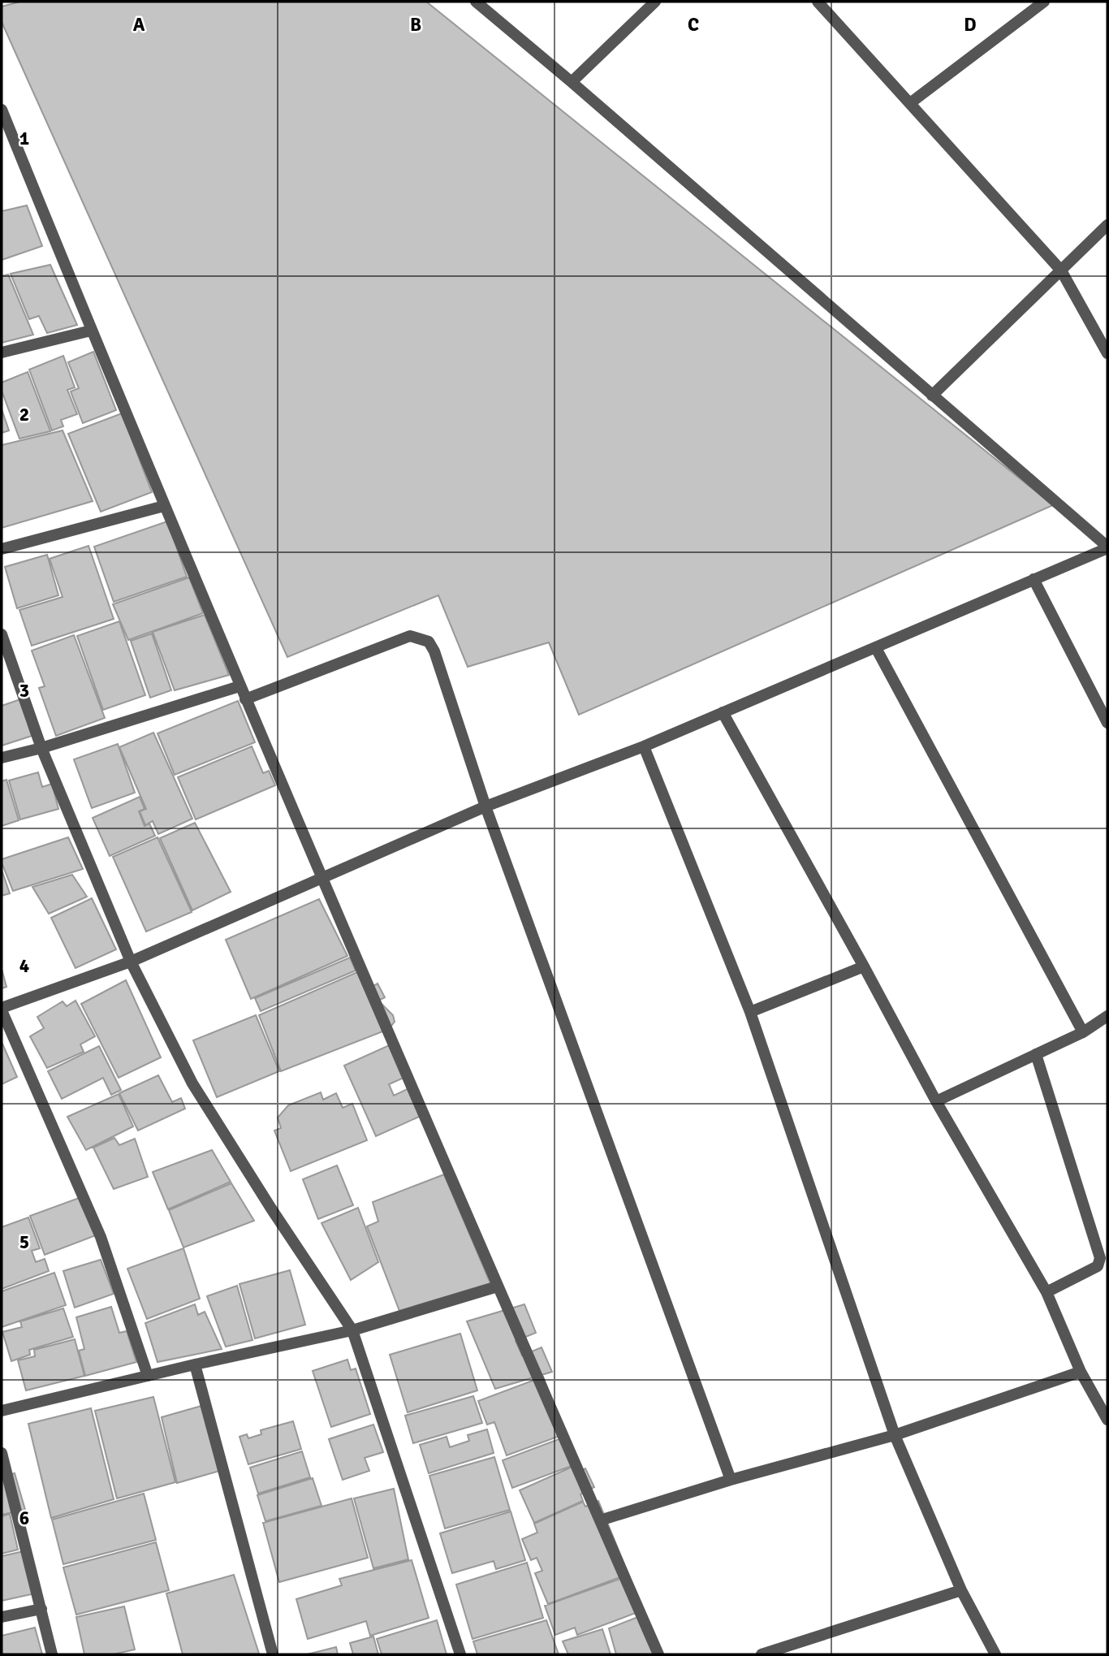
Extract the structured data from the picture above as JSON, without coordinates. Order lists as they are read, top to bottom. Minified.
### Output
{"grid":{"columns":["A","B","C","D"],"rows":["1","2","3","4","5","6"]}}
